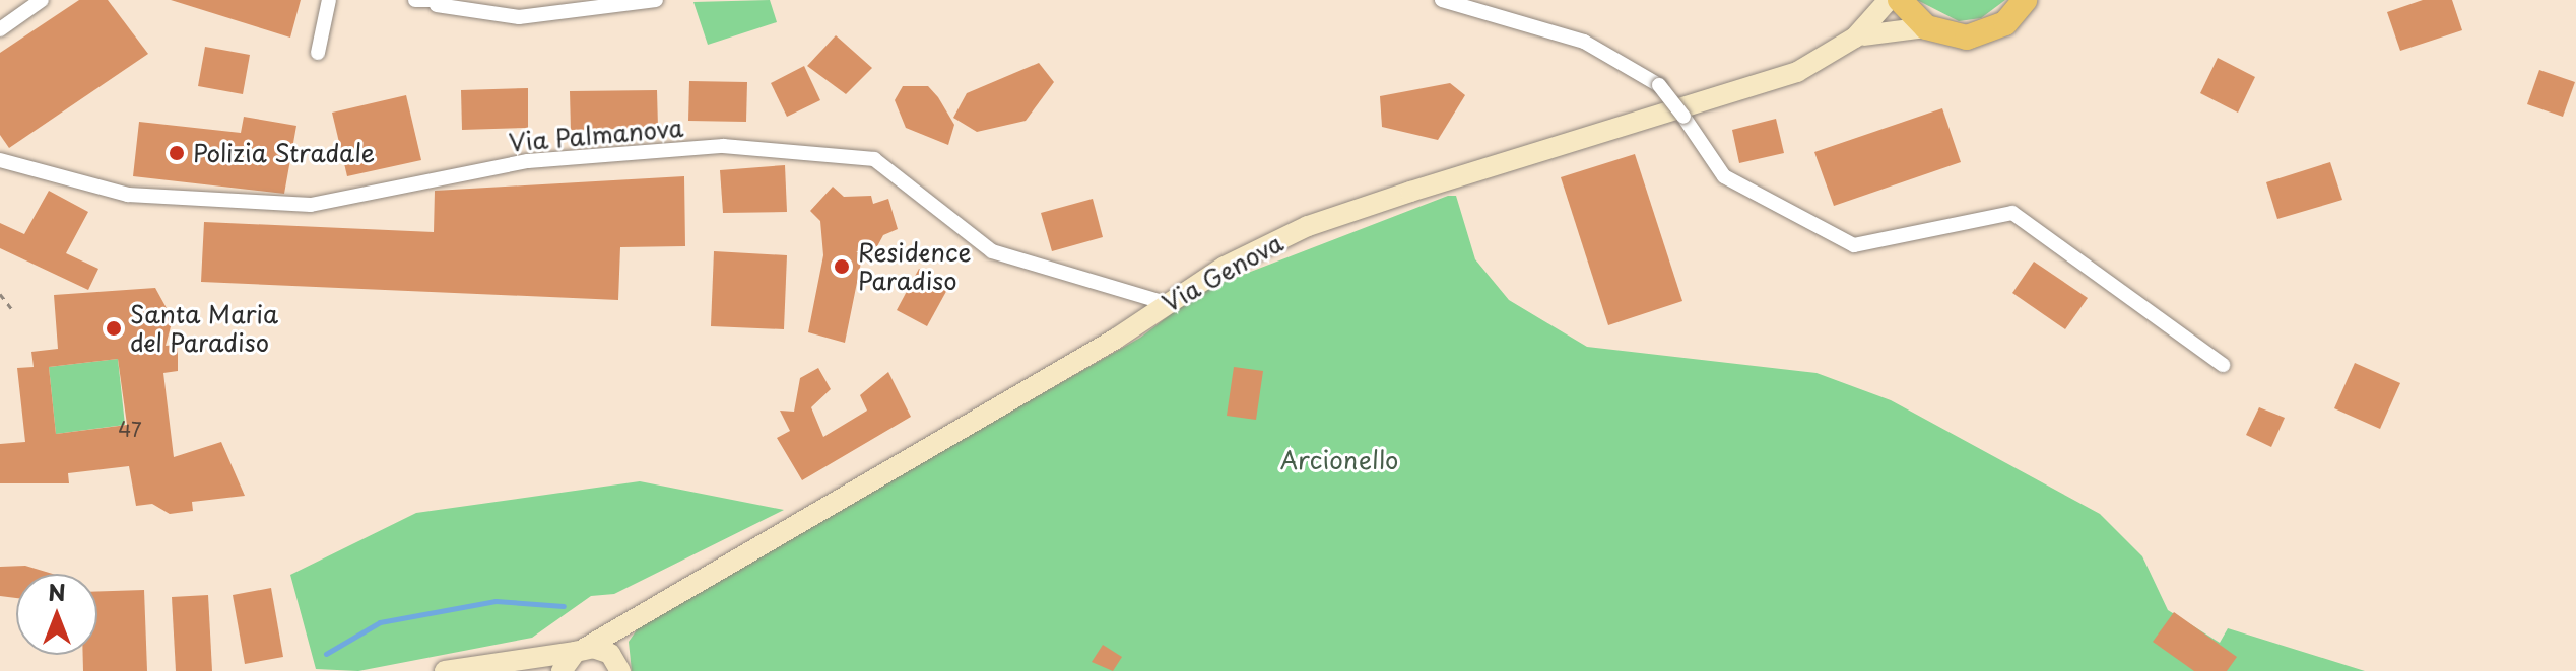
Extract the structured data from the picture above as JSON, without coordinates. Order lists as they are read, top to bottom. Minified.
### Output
{"streets":{"highway":["Via Genova"],"street":["Via Palmanova"]},"crossings":[["Via Palmanova","Via Genova"]],"parks":["Arcionello"],"places":["Polizia Stradale","Residence Paradiso","Santa Maria del Paradiso"],"house_numbers":["47"],"north":"top"}
